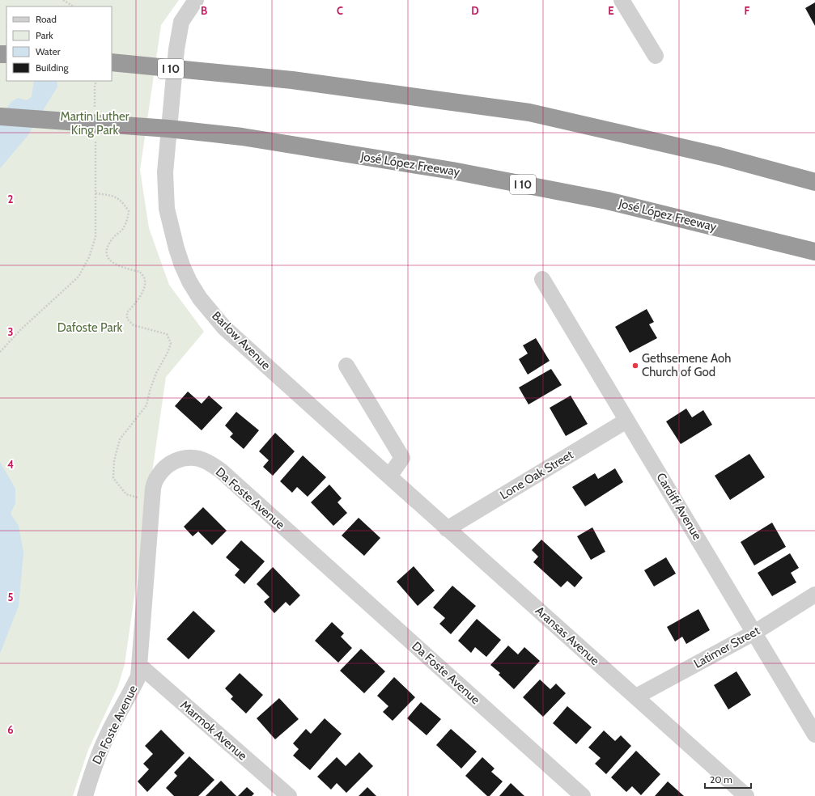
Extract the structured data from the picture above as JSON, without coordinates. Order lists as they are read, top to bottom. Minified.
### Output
{"streets":{"highway":["I 10","José López Freeway"],"street":["Barlow Avenue","Lone Oak Street","Da Foste Avenue","Cardiff Avenue","Aransas Avenue","Latimer Street","Marmok Avenue"]},"crossings":[["Barlow Avenue","Aransas Avenue"],["Lone Oak Street","Cardiff Avenue"],["Lone Oak Street","Aransas Avenue"],["Da Foste Avenue","Marmok Avenue"],["Cardiff Avenue","Latimer Street"],["Aransas Avenue","Latimer Street"]],"parks":["Martin Luther King Park","Dafoste Park"],"places":["Gethsemene Aoh Church of God"],"legend":["Road","Park","Water","Building"],"scale_bar":"20 m","grid":{"columns":["B","C","D","E","F"],"rows":["2","3","4","5","6"]}}
